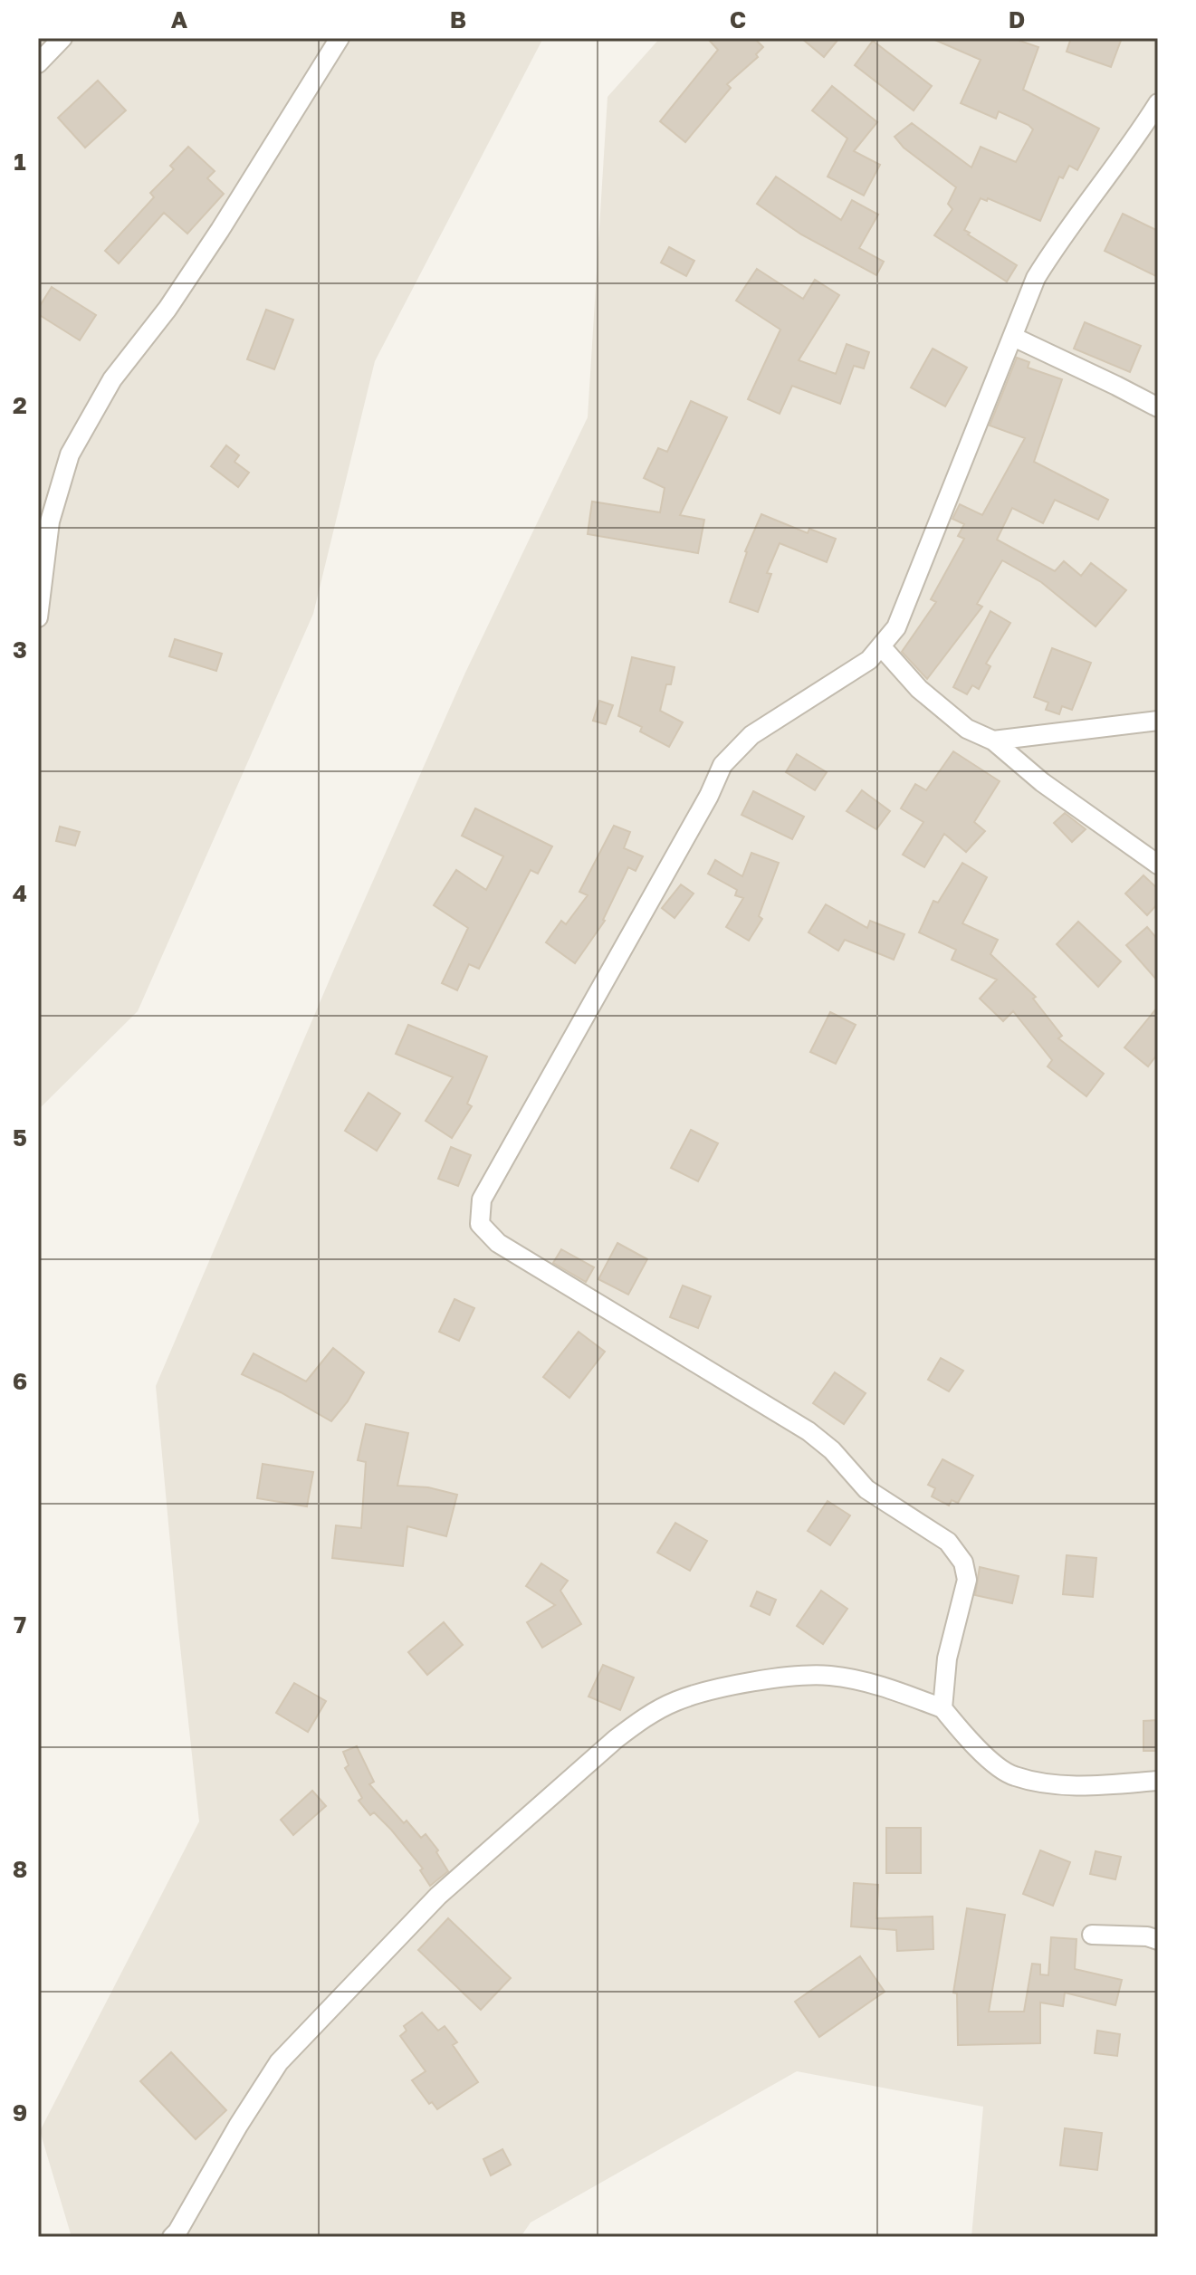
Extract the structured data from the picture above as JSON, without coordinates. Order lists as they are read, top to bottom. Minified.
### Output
{"grid":{"columns":["A","B","C","D"],"rows":["1","2","3","4","5","6","7","8","9"]}}
